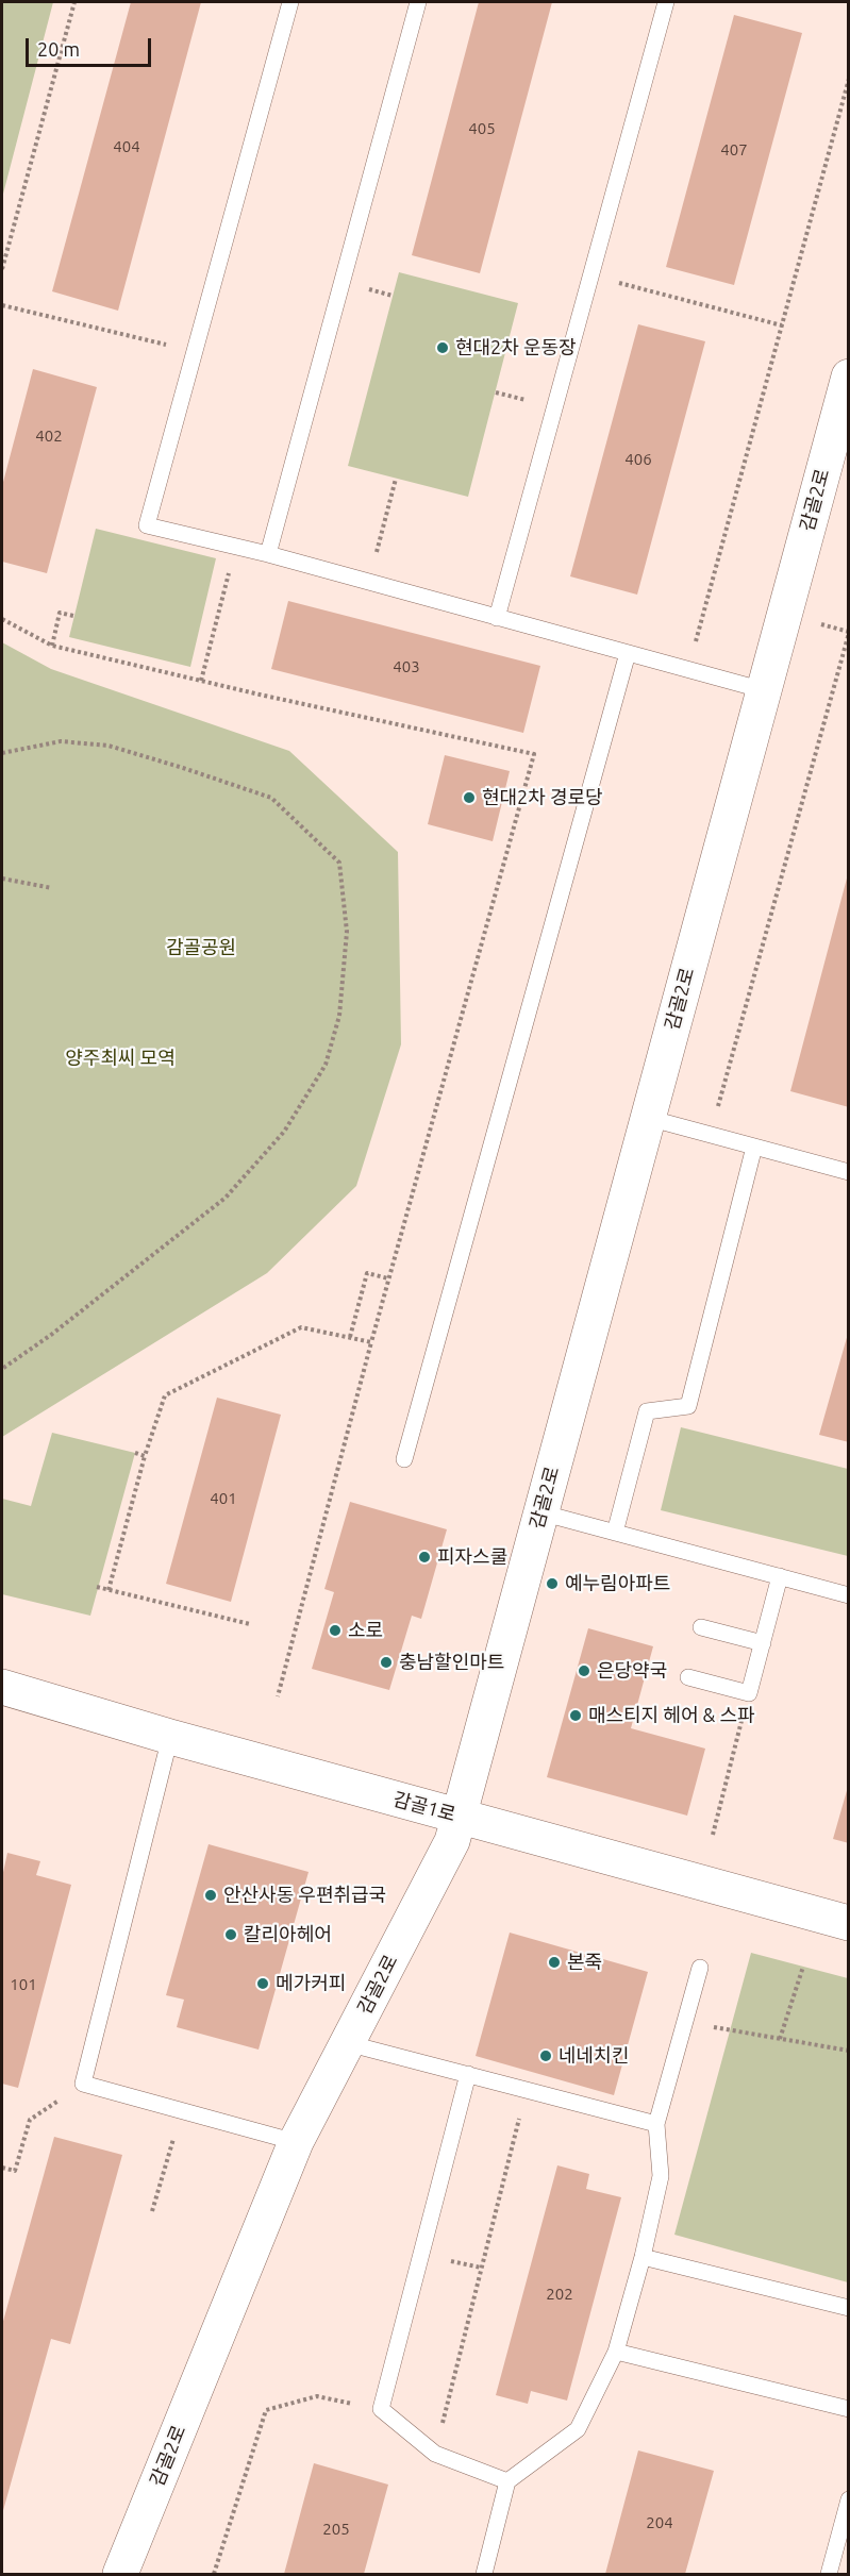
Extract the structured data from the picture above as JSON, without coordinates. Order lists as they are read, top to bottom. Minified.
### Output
{"streets":{"street":["감골2로","감골1로"]},"crossings":[["감골2로","감골1로"]],"parks":["감골공원","양주최씨 모역"],"places":["현대2차 운동장","현대2차 경로당","피자스쿨","예누림아파트","소로","충남할인마트","은당약국","매스티지 헤어 & 스파","안산사동 우편취급국","칼리아헤어","본죽","메가커피","네네치킨"],"house_numbers":["405","404","407","402","406","403","401","101","202","204","205"],"scale_bar":"20 m"}
